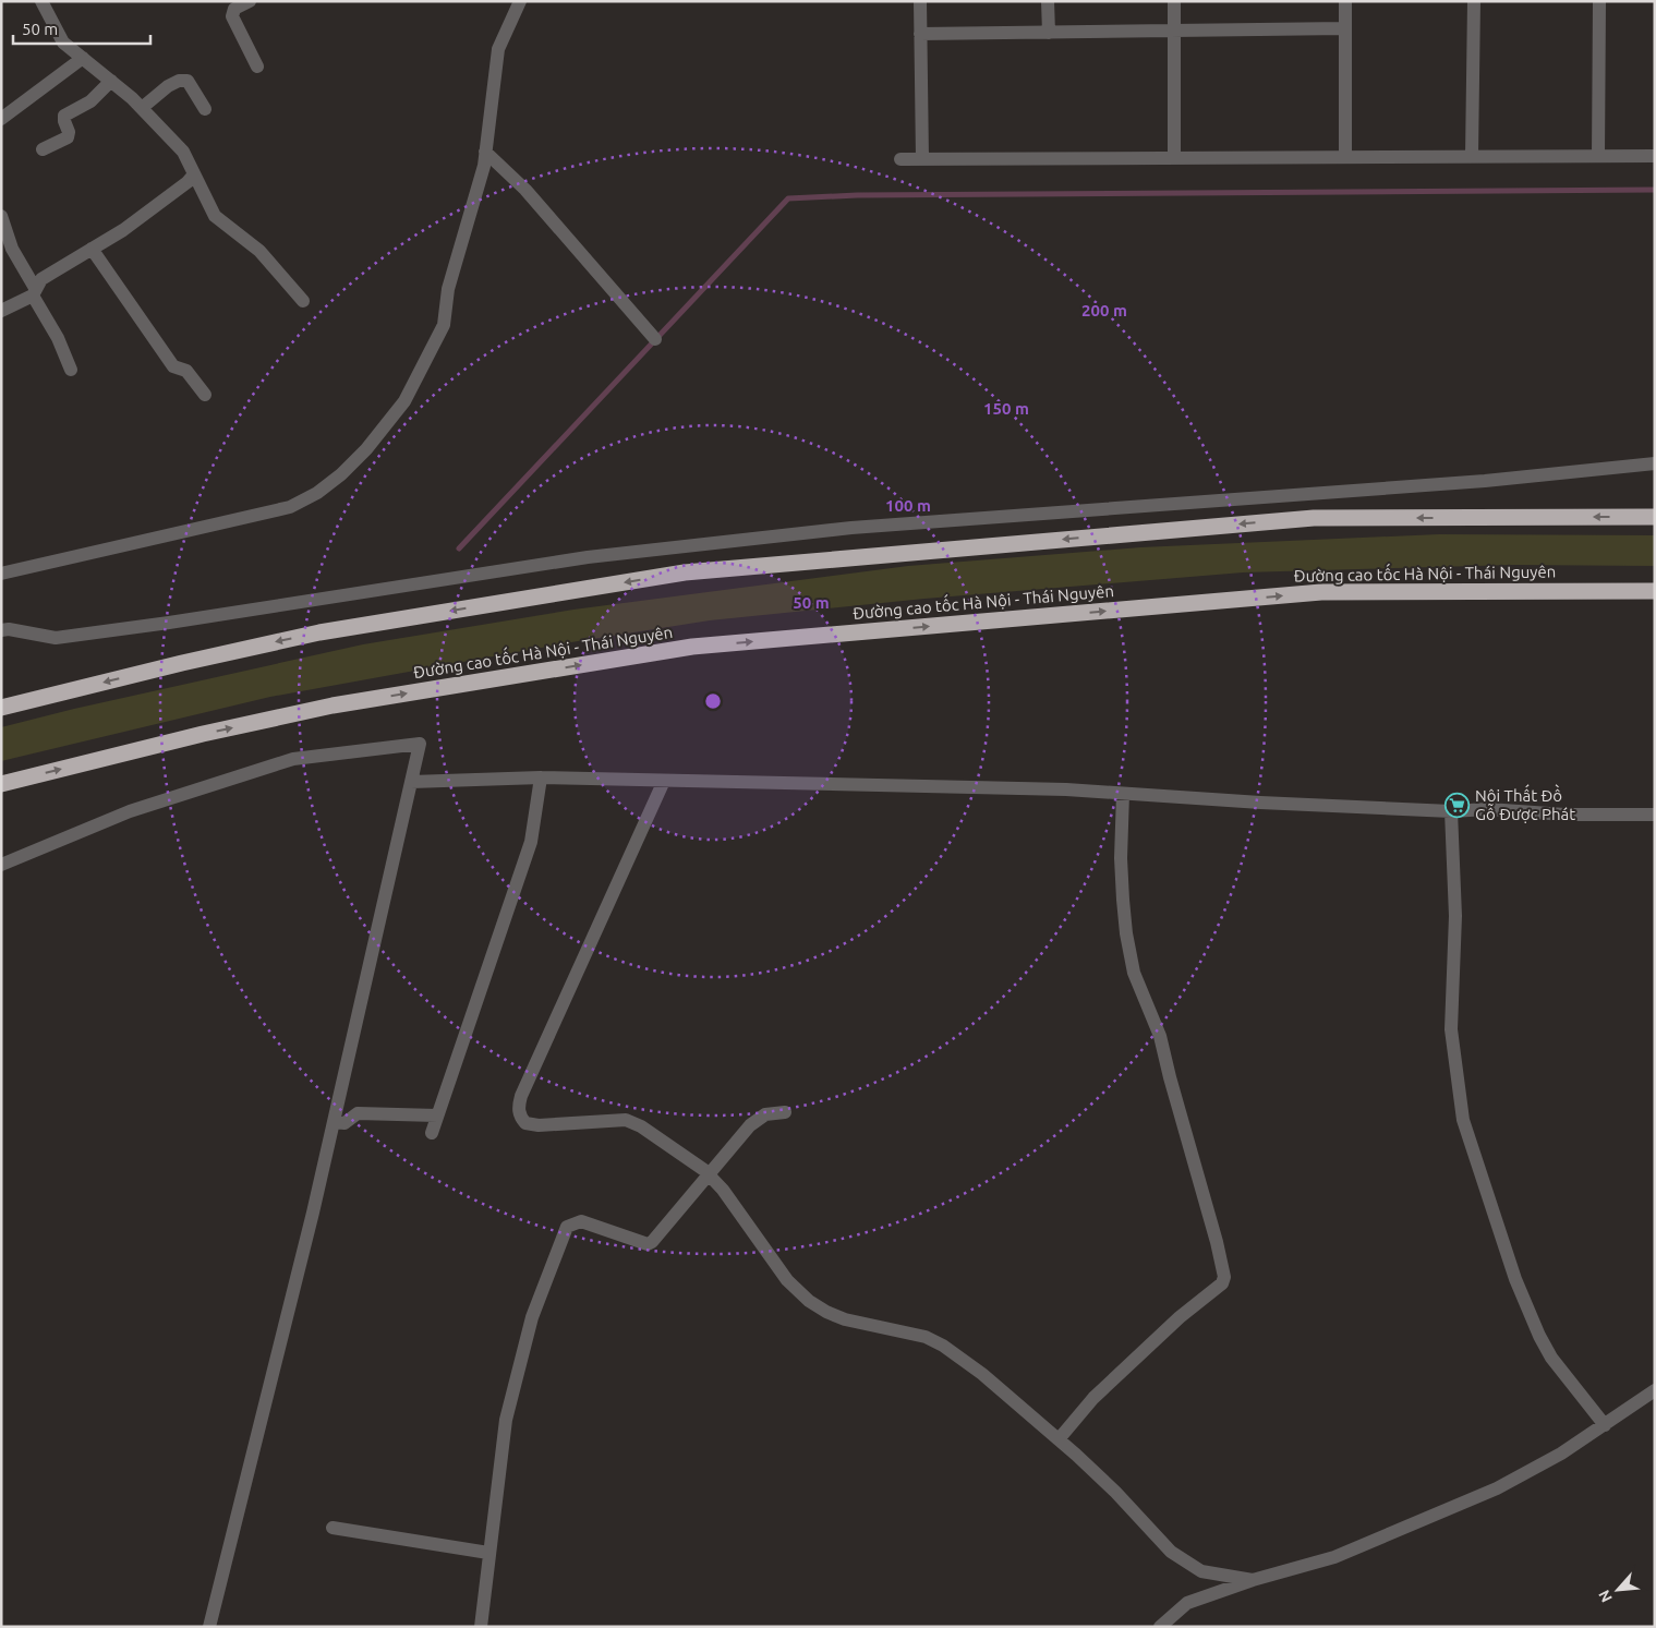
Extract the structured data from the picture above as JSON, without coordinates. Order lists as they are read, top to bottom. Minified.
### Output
{"streets":{"highway":["Đường cao tốc Hà Nội - Thái Nguyên"]},"places":{"supermarket":["Nội Thất Đồ Gỗ Được Phát"]},"scale_bar":"50 m","north":"bottom left","rings":["200 m","150 m","100 m","50 m"]}
